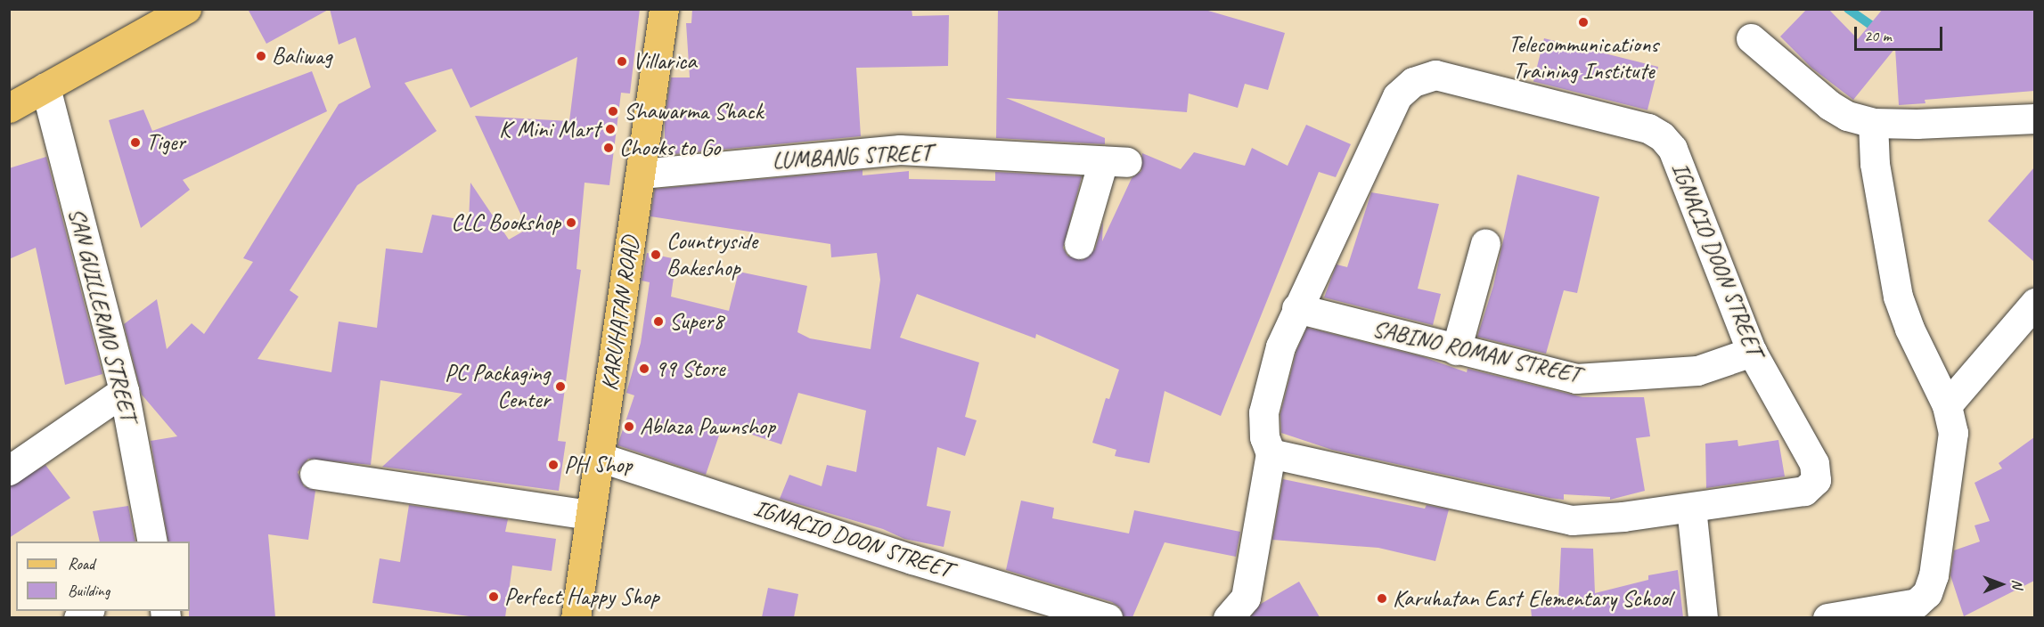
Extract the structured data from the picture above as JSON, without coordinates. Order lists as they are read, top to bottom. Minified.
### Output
{"streets":{"main road":["KARUHATAN ROAD"],"street":["LUMBANG STREET","IGNACIO DOON STREET","SAN GUILLERMO STREET","SABINO ROMAN STREET"]},"crossings":[["LUMBANG STREET","KARUHATAN ROAD"],["IGNACIO DOON STREET","KARUHATAN ROAD"],["IGNACIO DOON STREET","SABINO ROMAN STREET"]],"places":["Telecommunications Training Institute","Baliwag","Villarica","Shawarma Shack","K Mini Mart","Tiger","Chooks to Go","CLC Bookshop","Countryside Bakeshop","Super8","99 Store","PC Packaging Center","Ablaza Pawnshop","PH Shop","Perfect Happy Shop","Karuhatan East Elementary School"],"legend":["Road","Building"],"scale_bar":"20 m","north":"right"}
